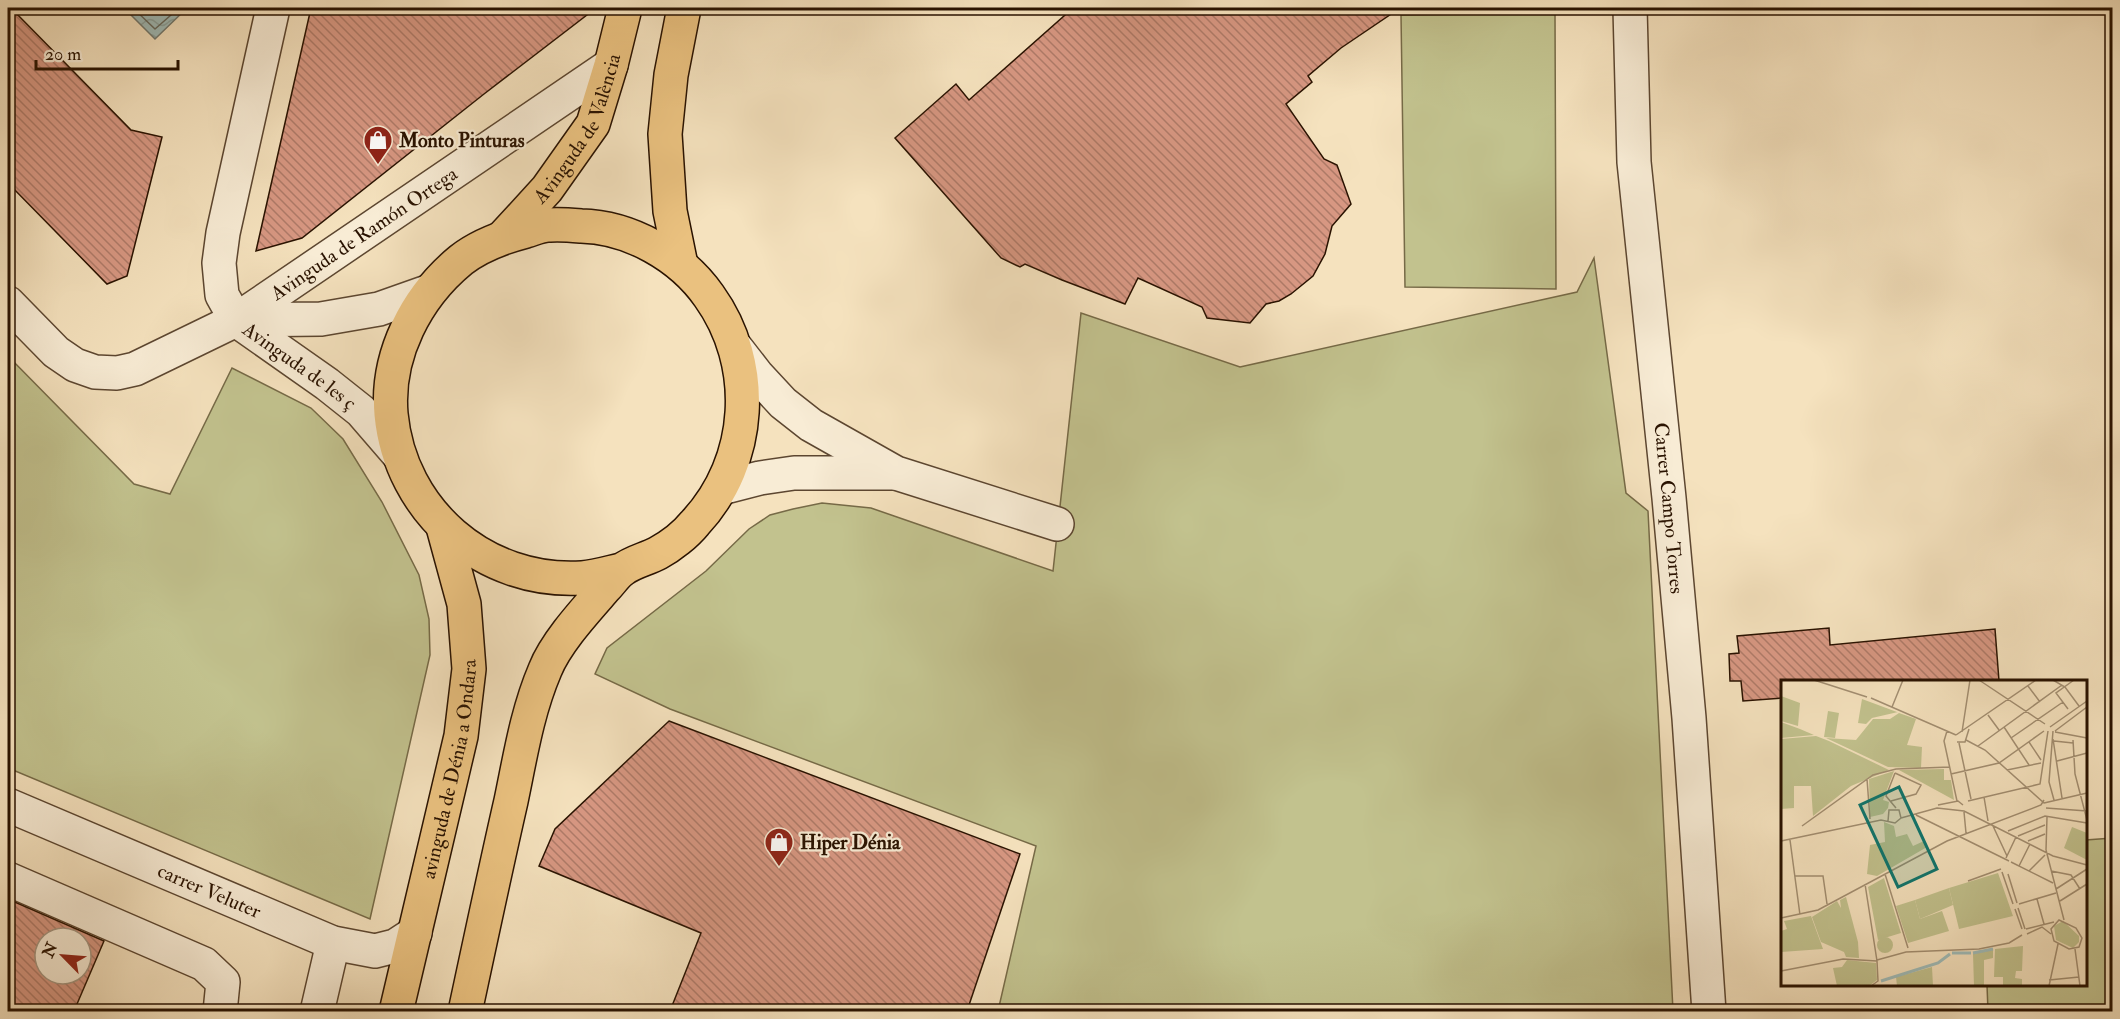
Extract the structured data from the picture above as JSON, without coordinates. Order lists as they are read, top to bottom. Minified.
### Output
{"streets":{"main road":["Avinguda de València","avinguda de Dénia a Ondara"],"street":["Avinguda de Ramón Ortega","Avinguda de les ç","Carrer Campo Torres","carrer Veluter"]},"crossings":[["Avinguda de València","Avinguda de Ramón Ortega"],["Avinguda de Ramón Ortega","Avinguda de les ç"],["avinguda de Dénia a Ondara","carrer Veluter"]],"places":{"shop":["Monto Pinturas","Hiper Dénia"]},"scale_bar":"20 m","north":"top left"}
